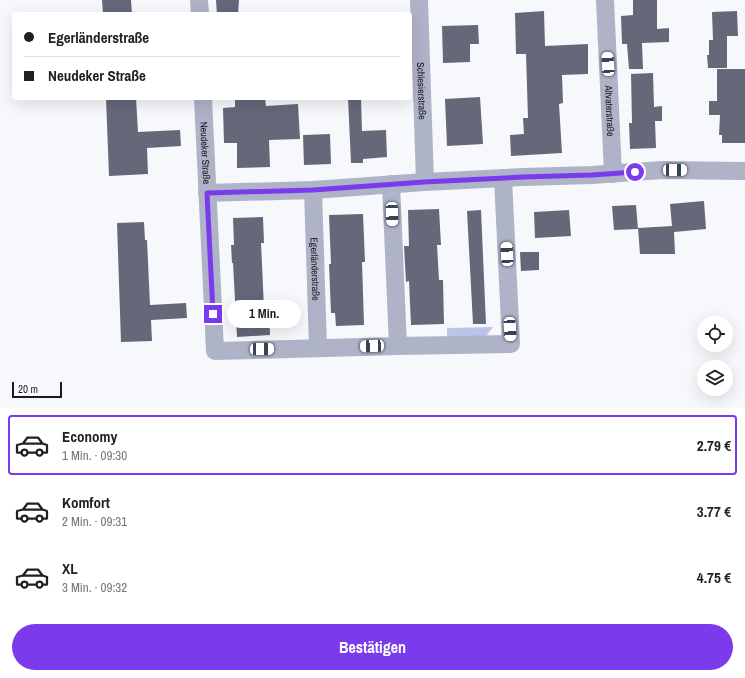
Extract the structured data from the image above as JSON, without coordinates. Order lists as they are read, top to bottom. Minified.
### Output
{"streets":{"street":["Schlesierstraße","Altvaterstraße","Neudeker Straße","Egerländerstraße"]},"crossings":[["Neudeker Straße","Egerländerstraße"]],"scale_bar":"20 m","page":{"banner":["Egerländerstraße","Neudeker Straße"],"bubble":"1 Min.","scale":"20 m","list":[{"name":"Economy","note":"1 Min. · 09:30","value":"2.79 €"},{"name":"Komfort","note":"2 Min. · 09:31","value":"3.77 €"},{"name":"XL","note":"3 Min. · 09:32","value":"4.75 €"}],"buttons":"Bestätigen"}}
